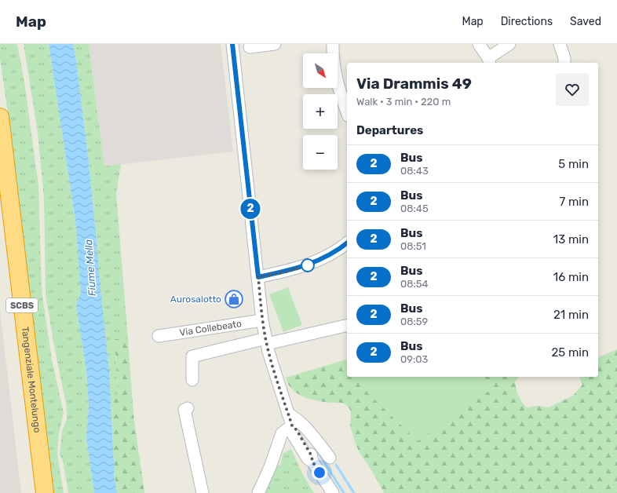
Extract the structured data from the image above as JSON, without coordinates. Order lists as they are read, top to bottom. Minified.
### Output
{"streets":{"highway":["SCBS","Tangenziale Montelungo"],"street":["Via Collebeato"]},"water":["Fiume Mella"],"places":{"shop":["Aurosalotto"]},"lines":["bus line 2"],"north":"bottom right","page":{"header":"Map","nav":["Map","Directions","Saved"],"on_map":"2","map_buttons":["+","−"],"heading":[["Via Drammis 49","Walk · 3 min · 220 m"],"Departures"],"list":[{"mark":"2","name":"Bus","note":"08:43","value":"5 min"},{"mark":"2","name":"Bus","note":"08:45","value":"7 min"},{"mark":"2","name":"Bus","note":"08:51","value":"13 min"},{"mark":"2","name":"Bus","note":"08:54","value":"16 min"},{"mark":"2","name":"Bus","note":"08:59","value":"21 min"},{"mark":"2","name":"Bus","note":"09:03","value":"25 min"}]}}
